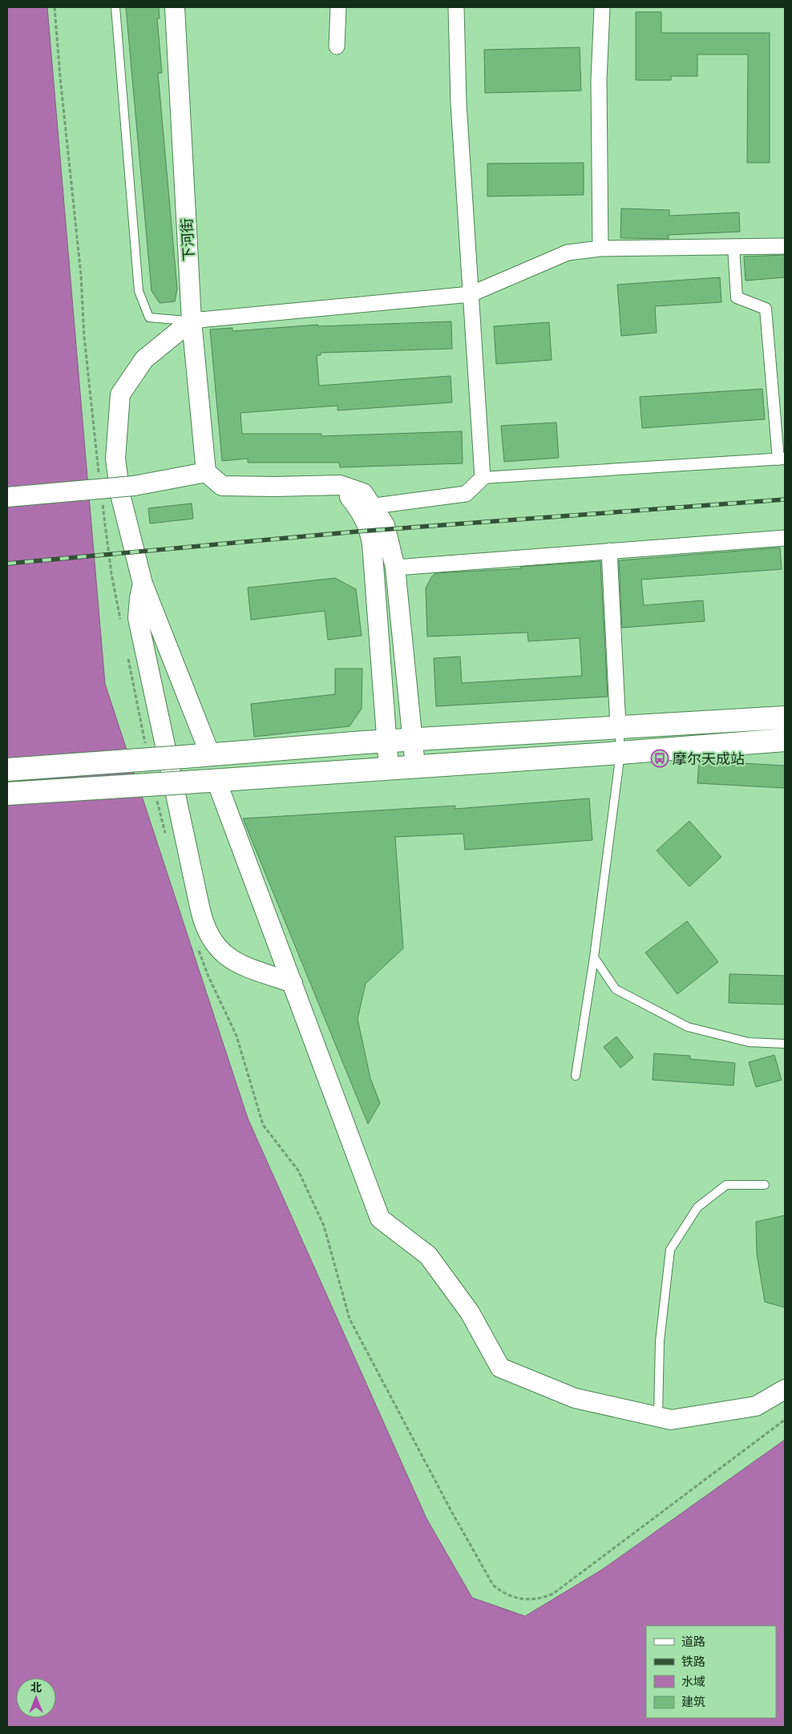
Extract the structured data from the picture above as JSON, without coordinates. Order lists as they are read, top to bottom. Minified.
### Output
{"streets":{"street":["下河街"]},"places":{"bus stop":["摩尔天成站"]},"legend":["道路","铁路","水域","建筑"],"north":"top"}
